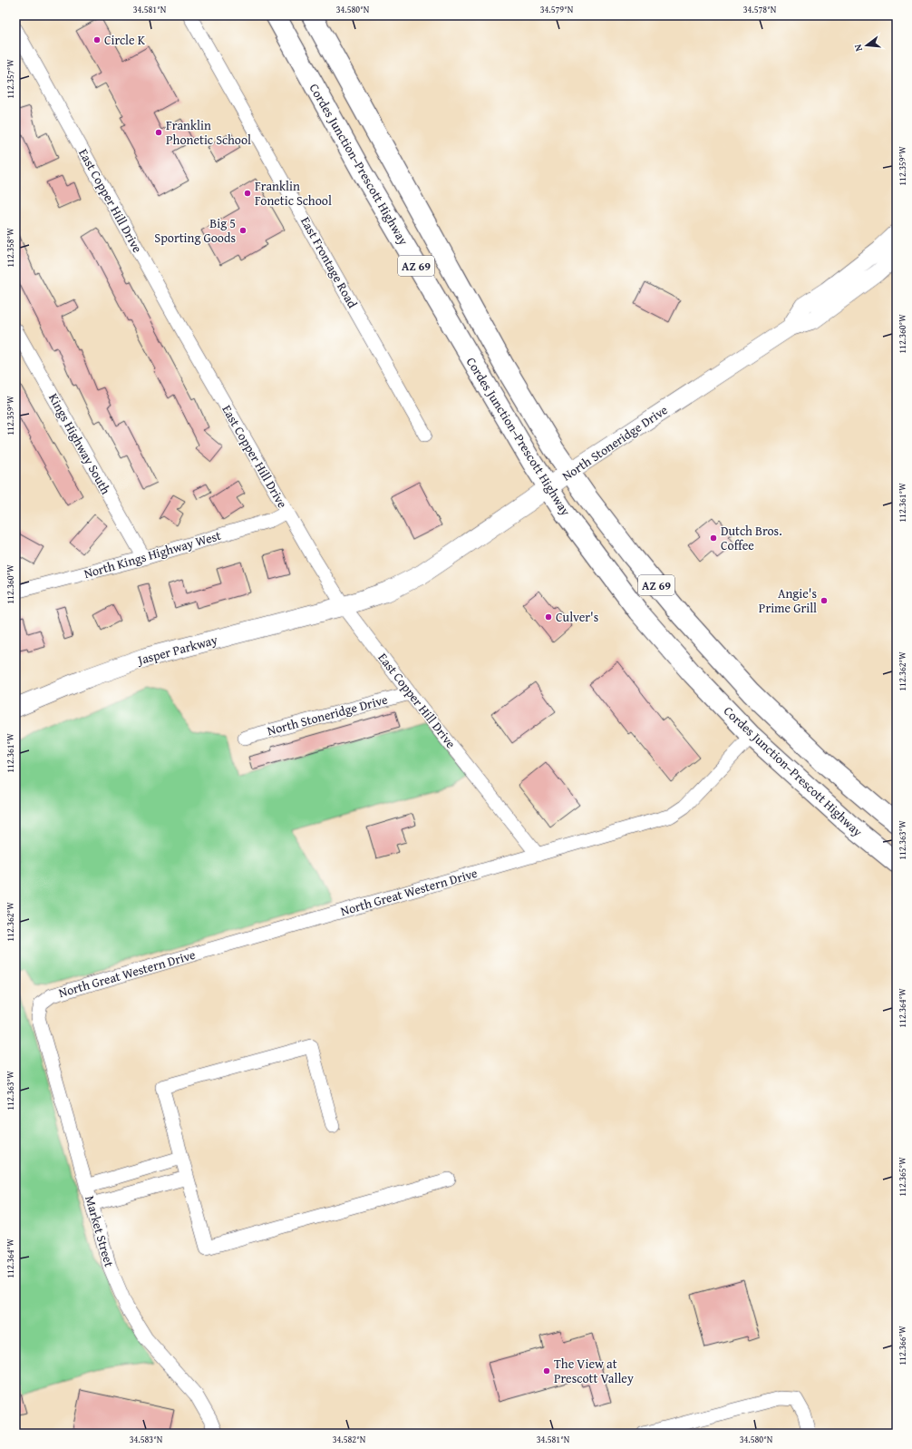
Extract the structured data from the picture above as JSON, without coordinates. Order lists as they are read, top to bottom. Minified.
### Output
{"streets":{"main road":["Cordes Junction–Prescott Highway","AZ 69","North Stoneridge Drive","Jasper Parkway"],"street":["East Copper Hill Drive","East Frontage Road","Kings Highway South","North Kings Highway West","North Great Western Drive","Market Street"]},"crossings":[["Cordes Junction–Prescott Highway","North Stoneridge Drive"],["Cordes Junction–Prescott Highway","North Great Western Drive"],["East Copper Hill Drive","North Stoneridge Drive"],["East Copper Hill Drive","North Kings Highway West"],["East Copper Hill Drive","Jasper Parkway"],["East Copper Hill Drive","North Great Western Drive"],["North Stoneridge Drive","Jasper Parkway"],["Kings Highway South","North Kings Highway West"],["North Great Western Drive","Market Street"]],"places":["Circle K","Franklin Phonetic School","Franklin Fonetic School","Big 5 Sporting Goods","Dutch Bros. Coffee","Angie's Prime Grill","Culver's","The View at Prescott Valley"],"north":"left","coordinates":["34.581°N","34.580°N","34.579°N","34.578°N","112.357°W","112.359°W","112.358°W","112.360°W","112.361°W","112.362°W","112.363°W","112.364°W","112.365°W","112.366°W","34.583°N","34.582°N"]}
